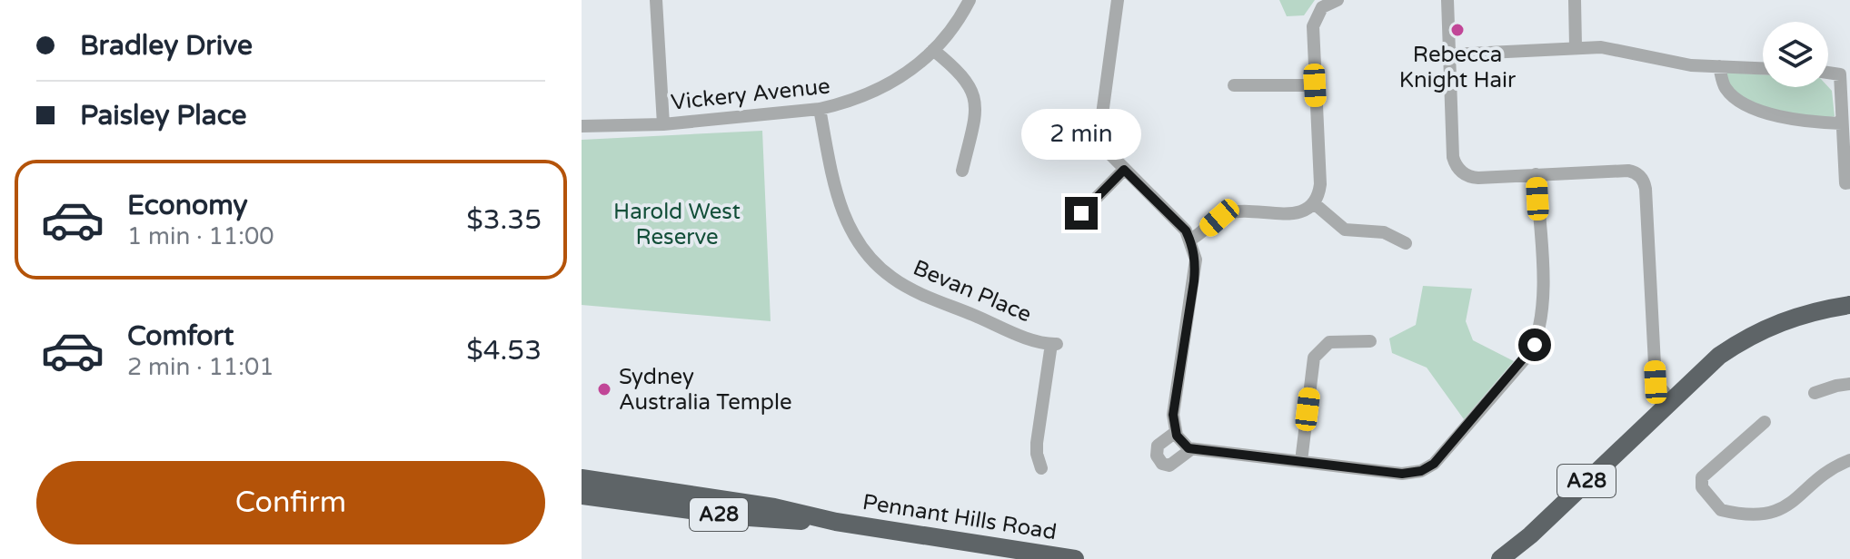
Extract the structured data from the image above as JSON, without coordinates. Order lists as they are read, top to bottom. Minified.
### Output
{"streets":{"highway":["A28","Pennant Hills Road"],"street":["Vickery Avenue","Bevan Place"]},"crossings":[["Vickery Avenue","Bevan Place"]],"parks":["Harold West Reserve"],"places":["Rebecca Knight Hair","Sydney Australia Temple"],"page":{"banner":["Bradley Drive","Paisley Place"],"bubble":"2 min","list":[{"name":"Economy","note":"1 min · 11:00","value":"$3.35"},{"name":"Comfort","note":"2 min · 11:01","value":"$4.53"}],"buttons":"Confirm"}}
